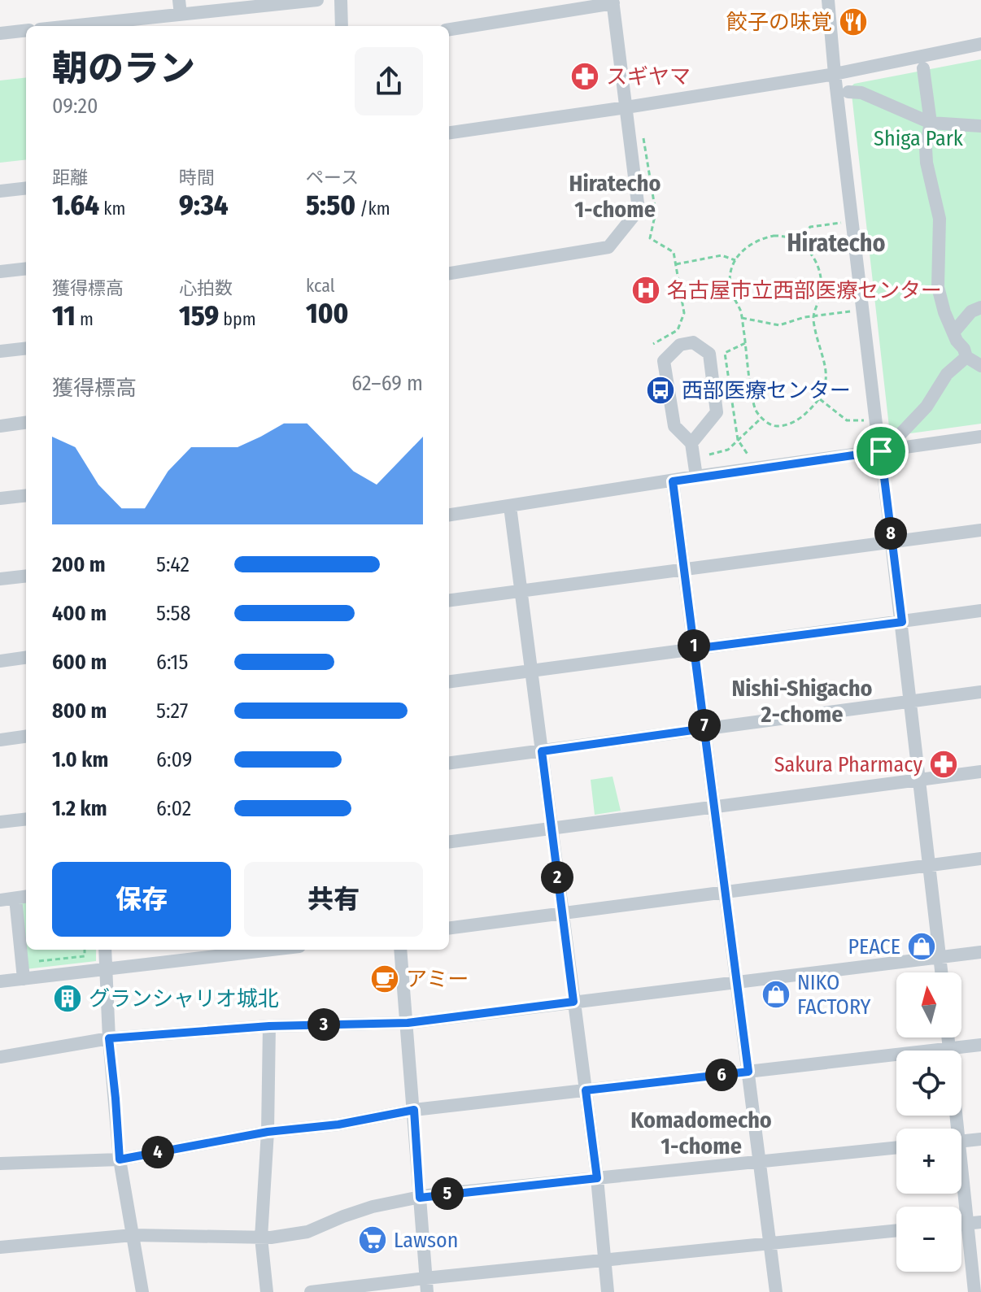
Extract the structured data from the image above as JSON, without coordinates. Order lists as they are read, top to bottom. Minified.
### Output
{"districts":["Hiratecho 1-chome","Hiratecho","Nishi-Shigacho 2-chome","Komadomecho 1-chome"],"parks":["Shiga Park"],"places":{"restaurant":["餃子の味覚"],"pharmacy":["スギヤマ","Sakura Pharmacy"],"hospital":["名古屋市立西部医療センター"],"bus stop":["西部医療センター"],"shop":["PEACE","NIKO FACTORY"],"cafe":["アミー"],"building":["グランシャリオ城北"],"supermarket":["Lawson"]},"north":"top","page":{"heading":["朝のラン","09:20"],"stats":[["距離","1.64 km"],["時間","9:34"],["ペース","5:50 /km"],["獲得標高","11 m"],["心拍数","159 bpm"],["kcal","100"]],"chart":["獲得標高","62–69 m"],"pins":["8","1","7","2","3","6","4","5"],"list":[{"name":"200 m","note":"5:42"},{"name":"400 m","note":"5:58"},{"name":"600 m","note":"6:15"},{"name":"800 m","note":"5:27"},{"name":"1.0 km","note":"6:09"},{"name":"1.2 km","note":"6:02"}],"buttons":["保存","共有"],"map_buttons":["+","−"]}}
